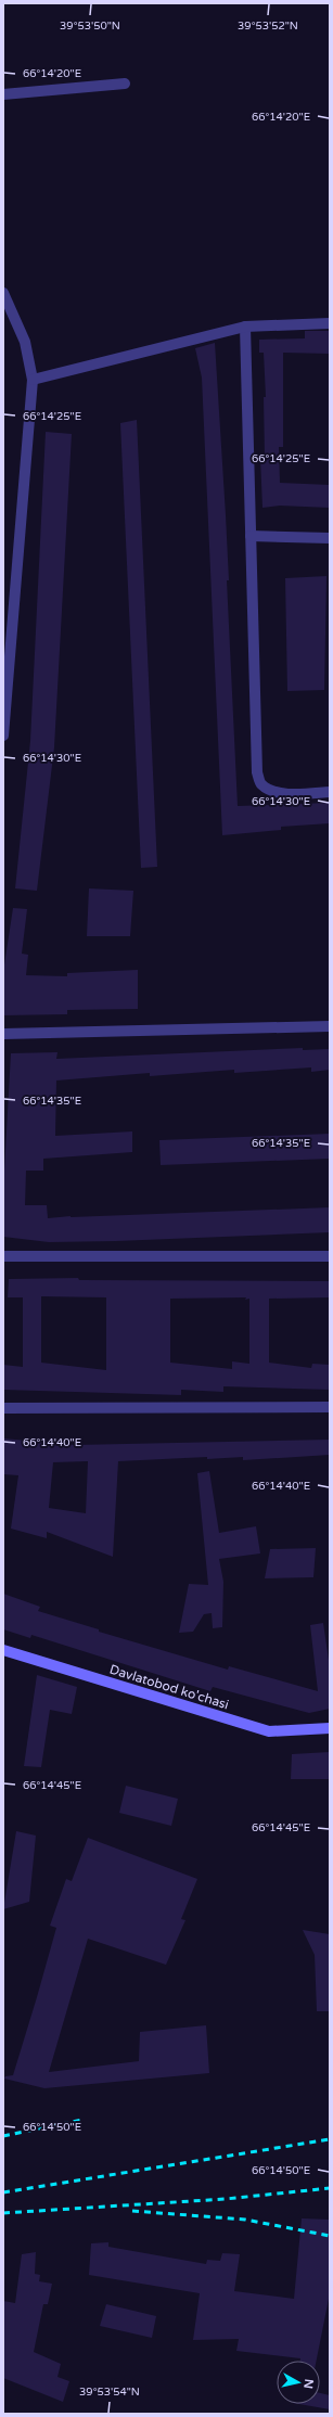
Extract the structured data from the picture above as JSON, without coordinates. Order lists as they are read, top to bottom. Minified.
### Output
{"streets":{"street":["Davlatobod ko'chasi"]},"north":"right","coordinates":["39°53'50\"N","39°53'52\"N","66°14'20\"E","66°14'25\"E","66°14'30\"E","66°14'35\"E","66°14'40\"E","66°14'45\"E","66°14'50\"E","39°53'54\"N"]}
